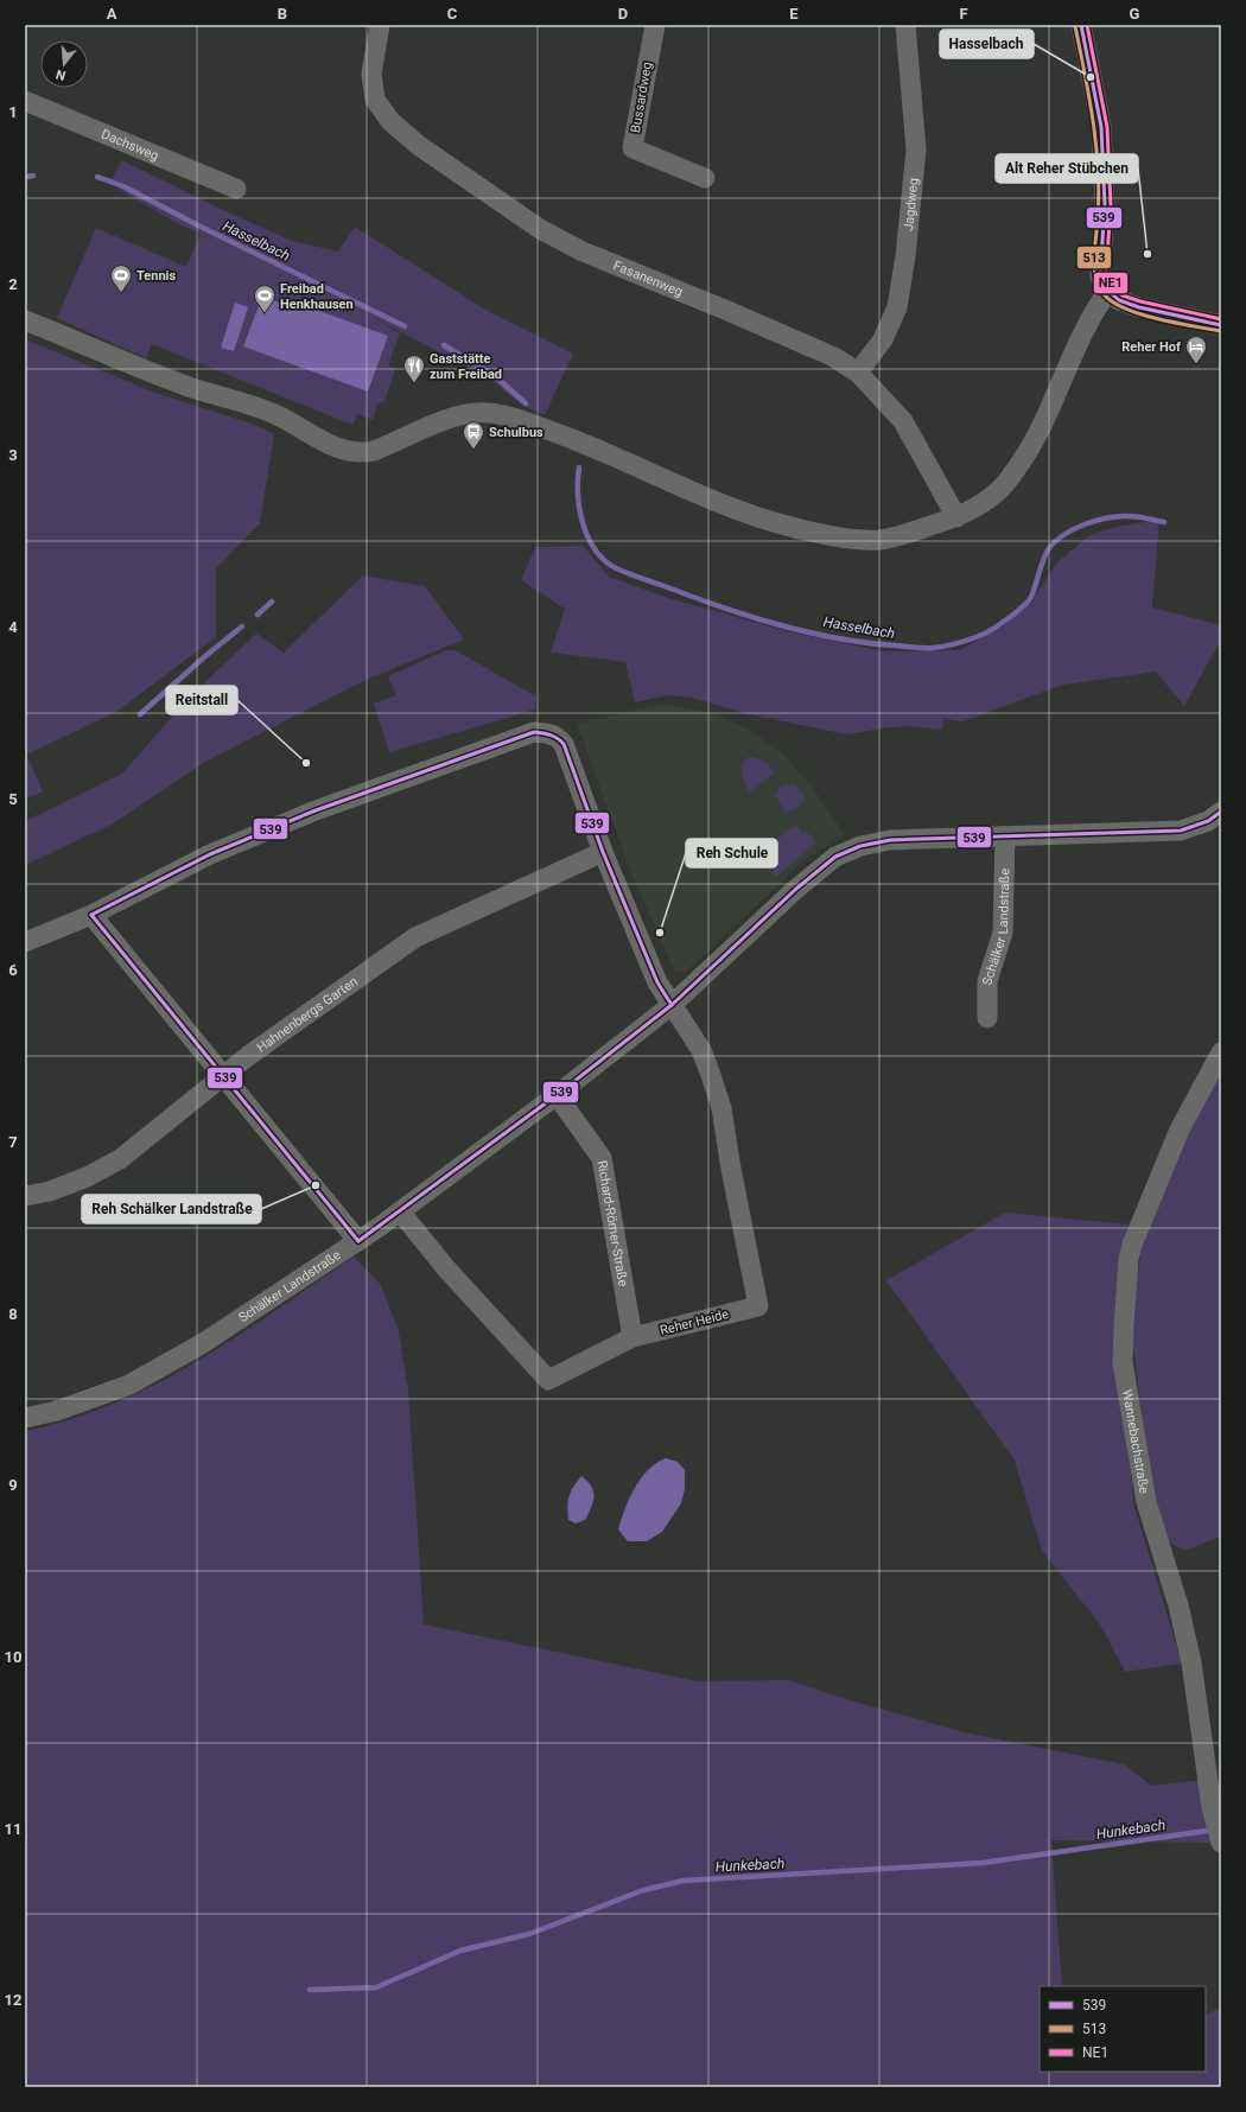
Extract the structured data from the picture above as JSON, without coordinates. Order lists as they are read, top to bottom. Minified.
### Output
{"streets":{"street":["Bussardweg","Dachsweg","Jagdweg","Fasanenweg","Schälker Landstraße","Hahnenbergs Garten","Richard-Römer-Straße","Reher Heide","Wannebachstraße"]},"crossings":[["Jagdweg","Fasanenweg"],["Schälker Landstraße","Richard-Römer-Straße"],["Schälker Landstraße","Reher Heide"],["Richard-Römer-Straße","Reher Heide"]],"water":["Hasselbach","Hunkebach"],"places":{"other":["Hasselbach","Alt Reher Stübchen","Reitstall","Reh Schule","Reh Schälker Landstraße"],"sports":["Tennis","Freibad Henkhausen"],"hotel":["Reher Hof"],"restaurant":["Gaststätte zum Freibad"],"bus stop":["Schulbus"]},"lines":["transit line 539","transit line NE1","transit line 513"],"legend":["539","513","NE1"],"north":"bottom","grid":{"columns":["A","B","C","D","E","F","G"],"rows":["1","2","3","4","5","6","7","8","9","10","11","12"]}}
